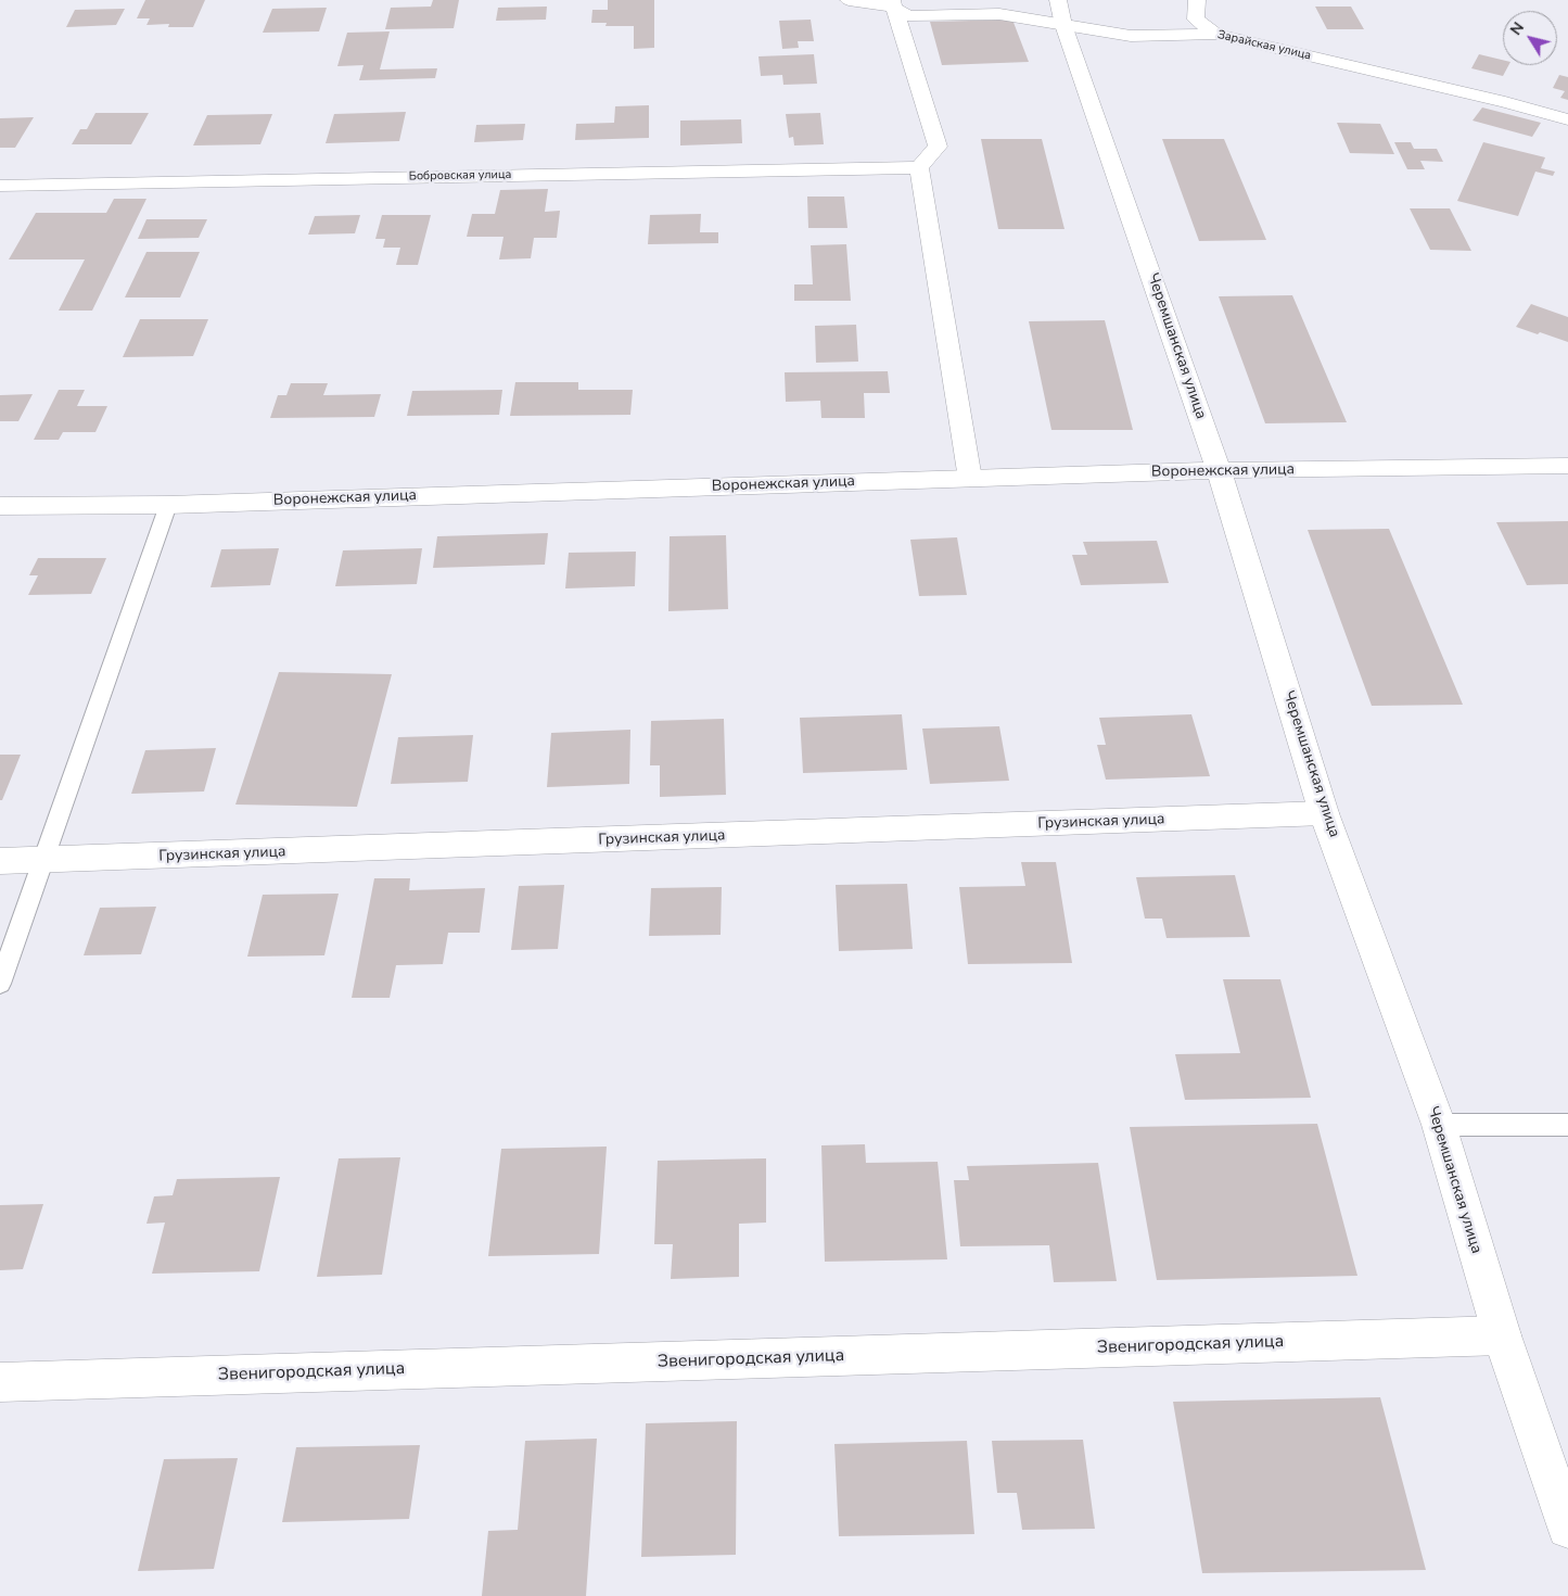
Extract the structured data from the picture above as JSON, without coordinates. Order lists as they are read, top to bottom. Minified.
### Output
{"streets":{"street":["Зарайская улица","Бобровская улица","Черемшанская улица","Воронежская улица","Грузинская улица","Звенигородская улица"]},"crossings":[["Зарайская улица","Черемшанская улица"],["Черемшанская улица","Воронежская улица"],["Черемшанская улица","Грузинская улица"],["Черемшанская улица","Звенигородская улица"]],"north":"top left"}
